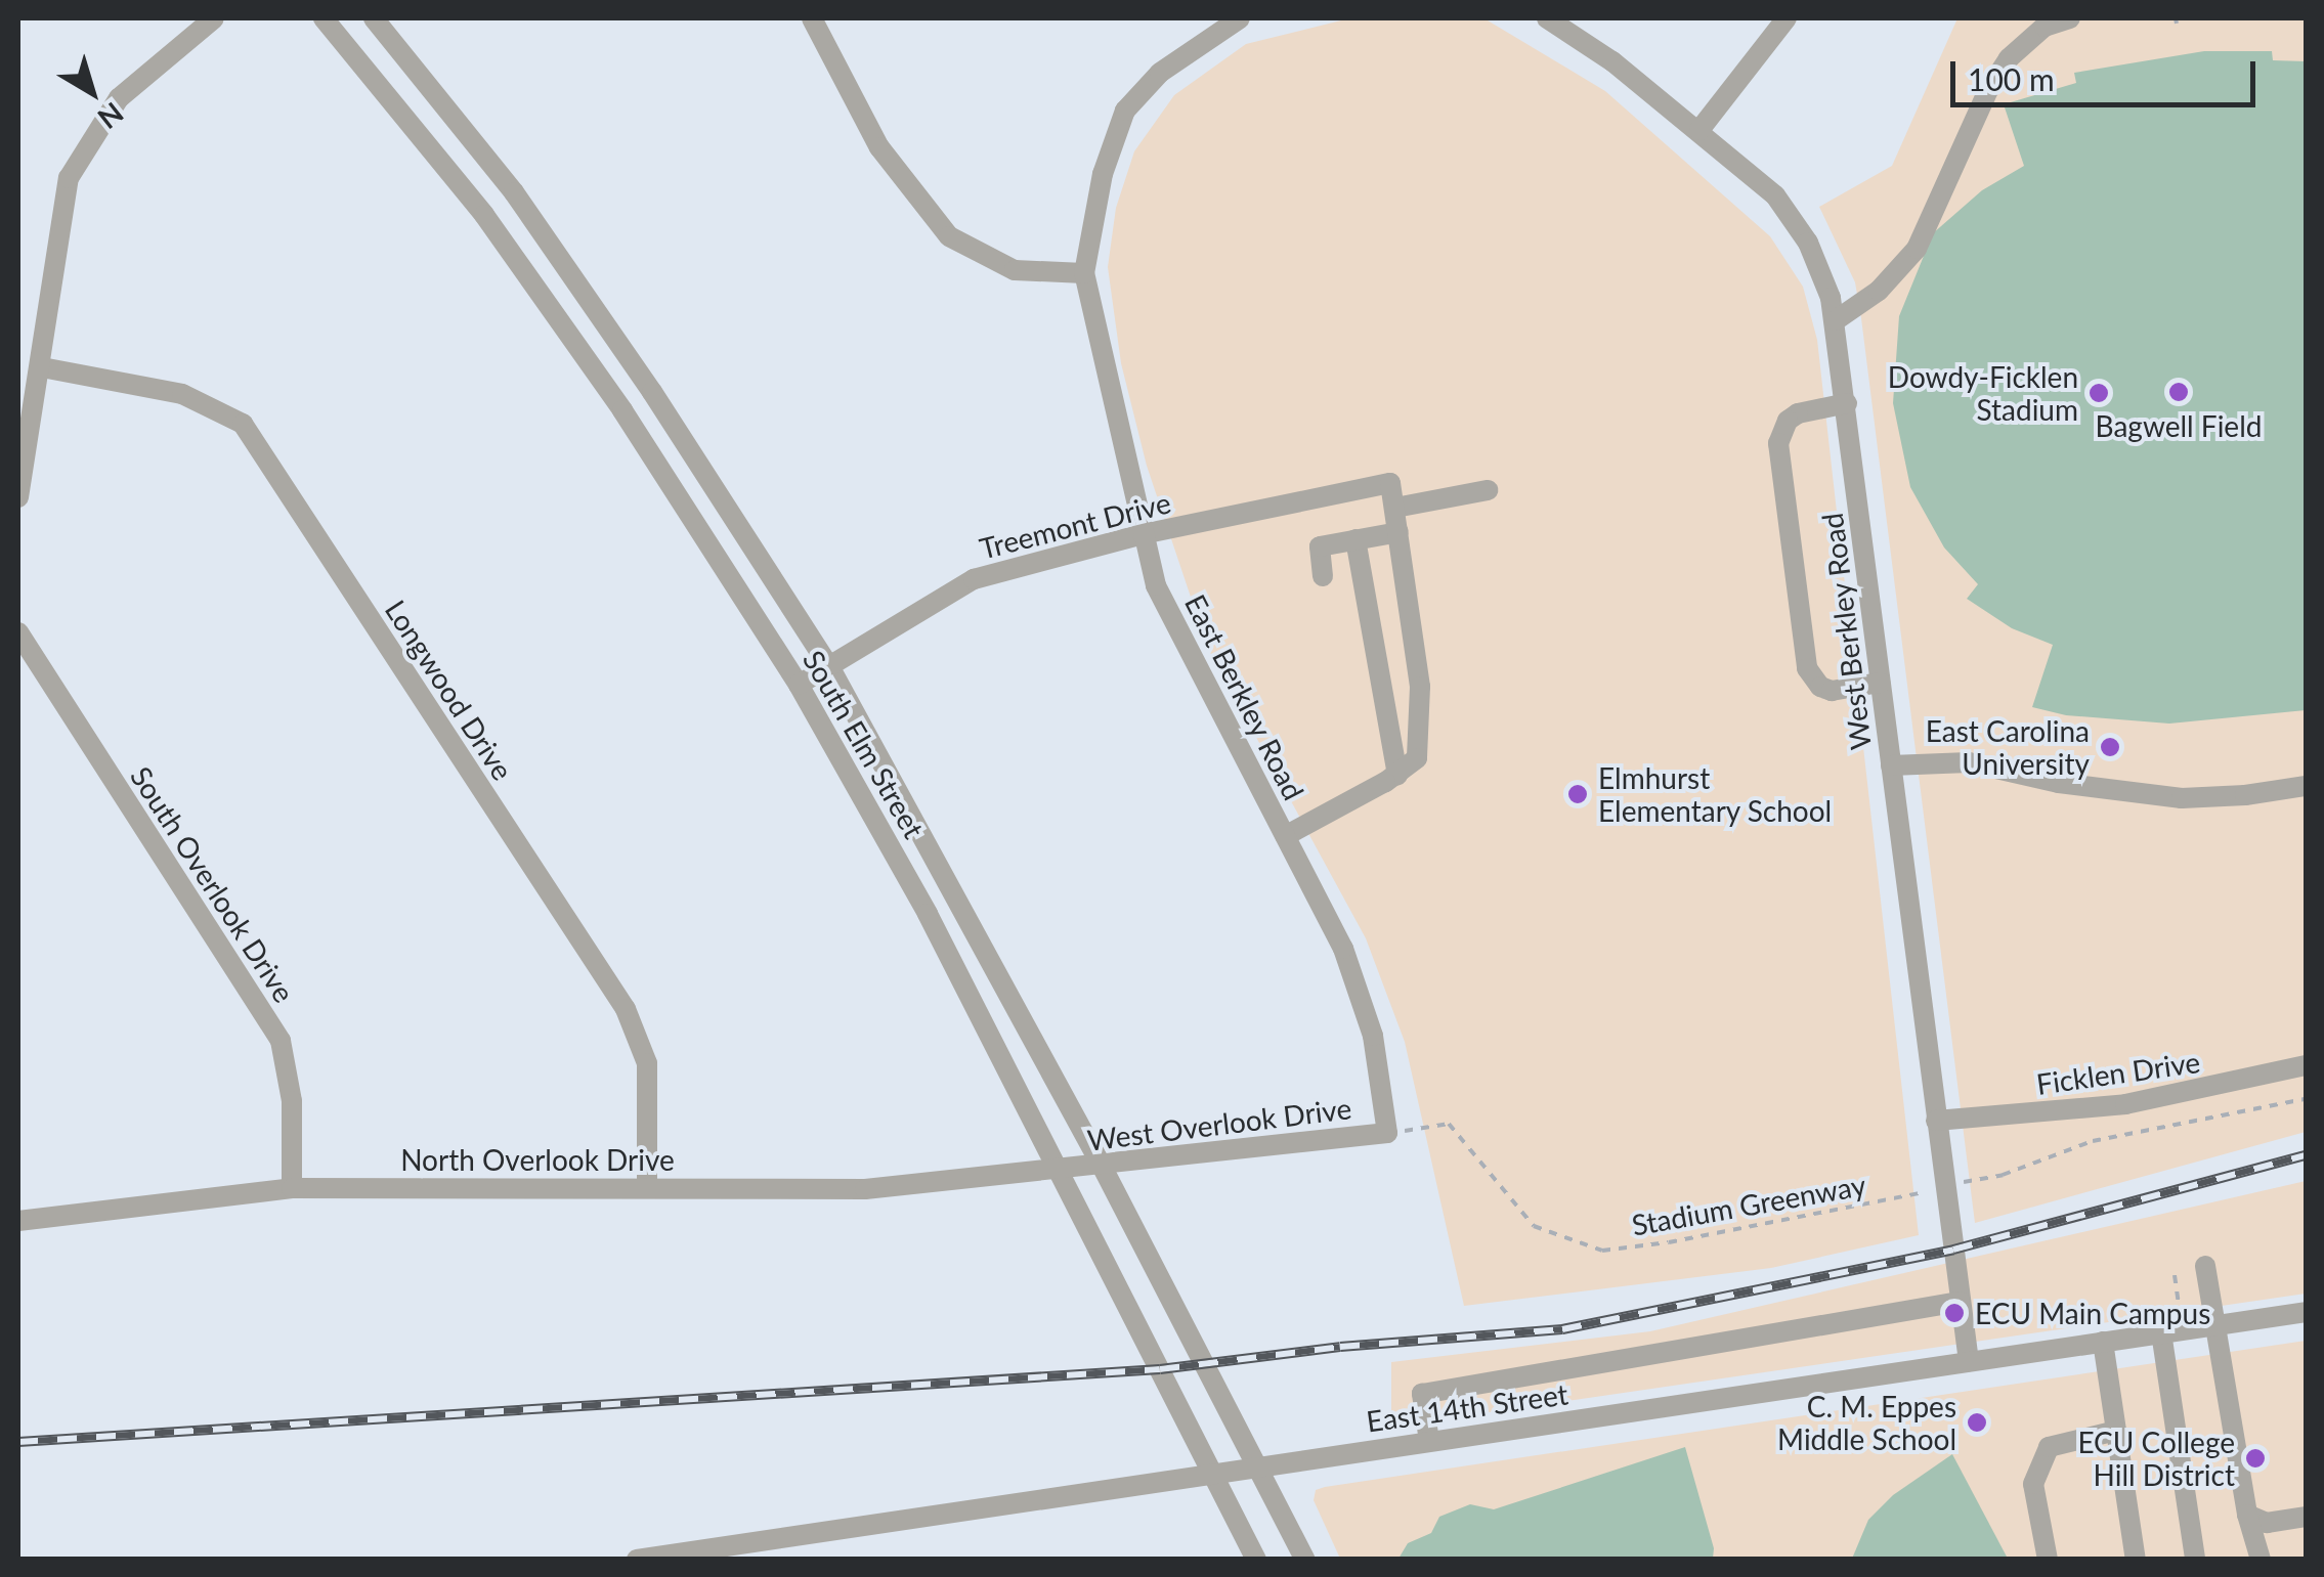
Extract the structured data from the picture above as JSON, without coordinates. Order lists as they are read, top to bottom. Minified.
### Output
{"streets":{"street":["Treemont Drive","West Berkley Road","Longwood Drive","East Berkley Road","South Elm Street","South Overlook Drive","Ficklen Drive","West Overlook Drive","North Overlook Drive","East 14th Street"],"path":["Stadium Greenway"]},"crossings":[["Treemont Drive","East Berkley Road"],["Treemont Drive","South Elm Street"],["West Berkley Road","Ficklen Drive"],["West Berkley Road","East 14th Street"],["Longwood Drive","North Overlook Drive"],["East Berkley Road","West Overlook Drive"],["East Berkley Road","Stadium Greenway"],["South Elm Street","West Overlook Drive"],["South Elm Street","North Overlook Drive"],["South Elm Street","East 14th Street"],["South Overlook Drive","North Overlook Drive"],["West Overlook Drive","North Overlook Drive"],["West Overlook Drive","Stadium Greenway"]],"places":["Bagwell Field","Dowdy-Ficklen Stadium","East Carolina University","Elmhurst Elementary School","ECU Main Campus","C. M. Eppes Middle School","ECU College Hill District"],"scale_bar":"100 m","north":"bottom right"}
